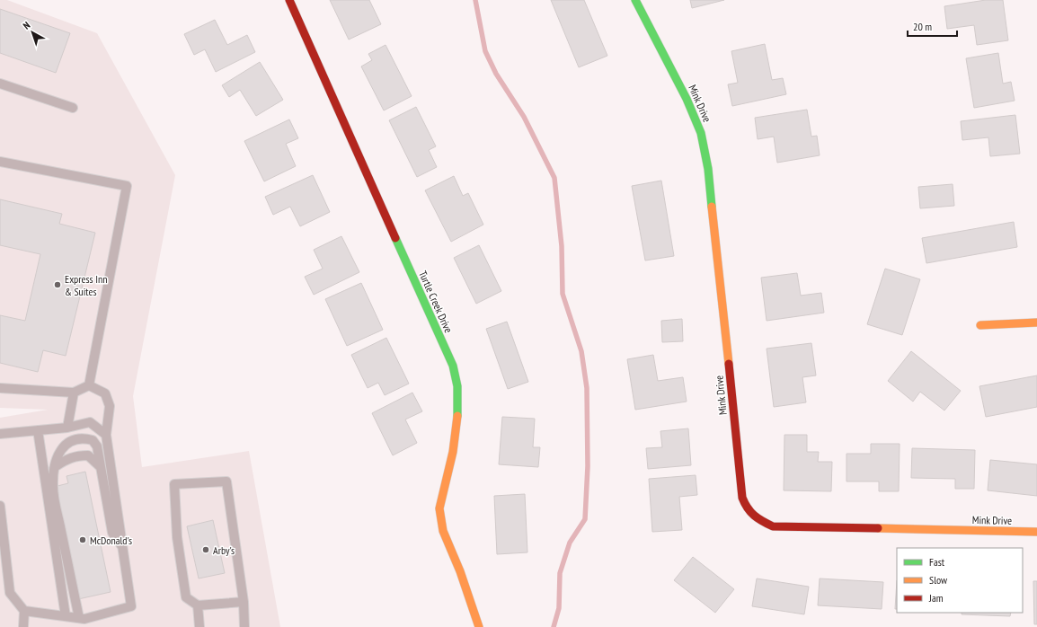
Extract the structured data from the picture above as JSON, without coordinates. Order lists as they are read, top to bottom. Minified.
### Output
{"streets":{"street":["Mink Drive","Turtle Creek Drive"]},"places":["Express Inn & Suites","McDonald's","Arby's"],"legend":["Fast","Slow","Jam"],"scale_bar":"20 m","north":"top left"}
